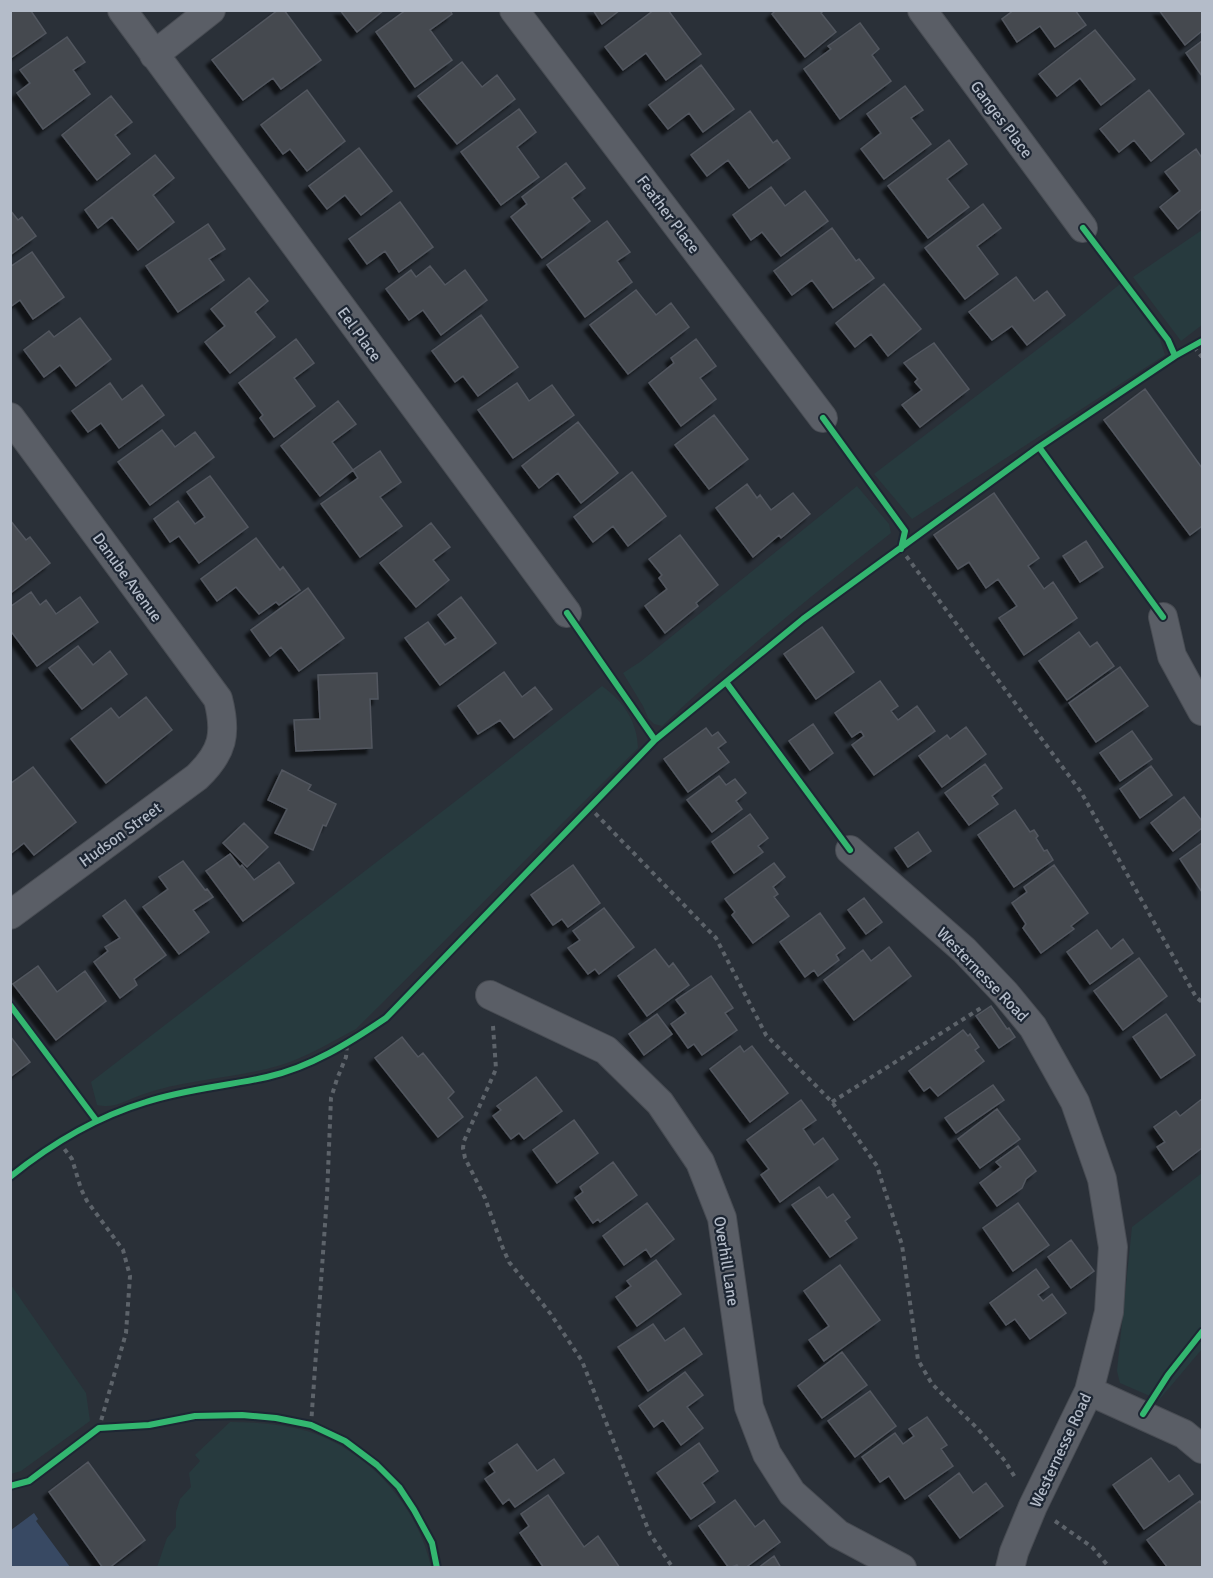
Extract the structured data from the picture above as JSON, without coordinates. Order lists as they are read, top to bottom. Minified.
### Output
{"streets":{"street":["Ganges Place","Feather Place","Eel Place","Danube Avenue","Hudson Street","Westernesse Road","Overhill Lane"]},"crossings":[["Danube Avenue","Hudson Street"]]}
